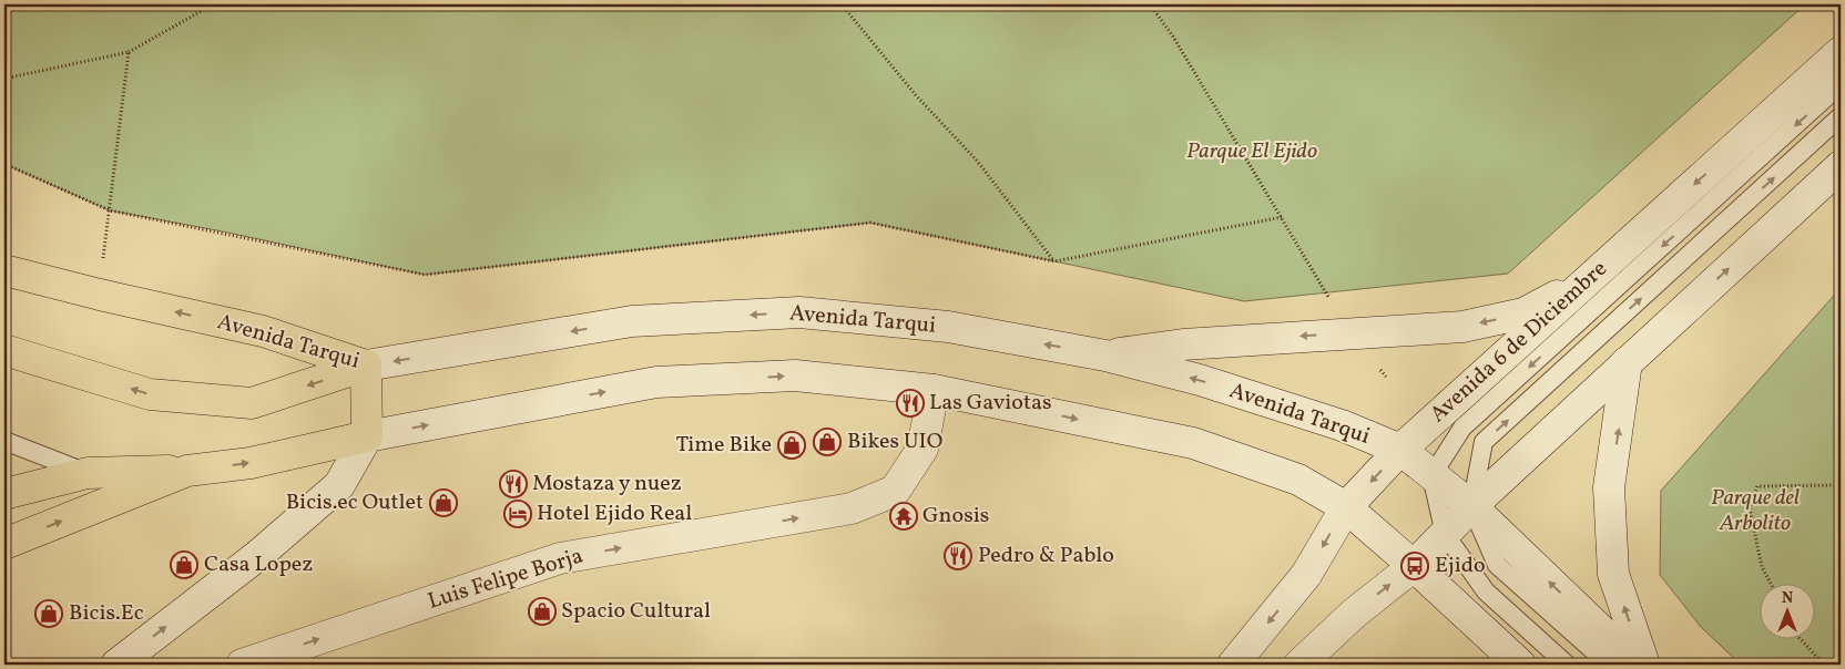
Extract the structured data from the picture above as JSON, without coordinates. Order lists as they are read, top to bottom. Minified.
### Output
{"streets":{"main road":["Avenida Tarqui","Avenida 6 de Diciembre","Luis Felipe Borja"]},"crossings":[["Avenida Tarqui","Avenida 6 de Diciembre"]],"parks":["Parque El Ejido","Parque del Arbolito"],"places":{"restaurant":["Las Gaviotas","Mostaza y nuez","Pedro & Pablo"],"shop":["Bikes UIO","Time Bike","Bicis.ec Outlet","Casa Lopez","Spacio Cultural","Bicis.Ec"],"hotel":["Hotel Ejido Real"],"temple":["Gnosis"],"bus stop":["Ejido"]},"north":"top"}
